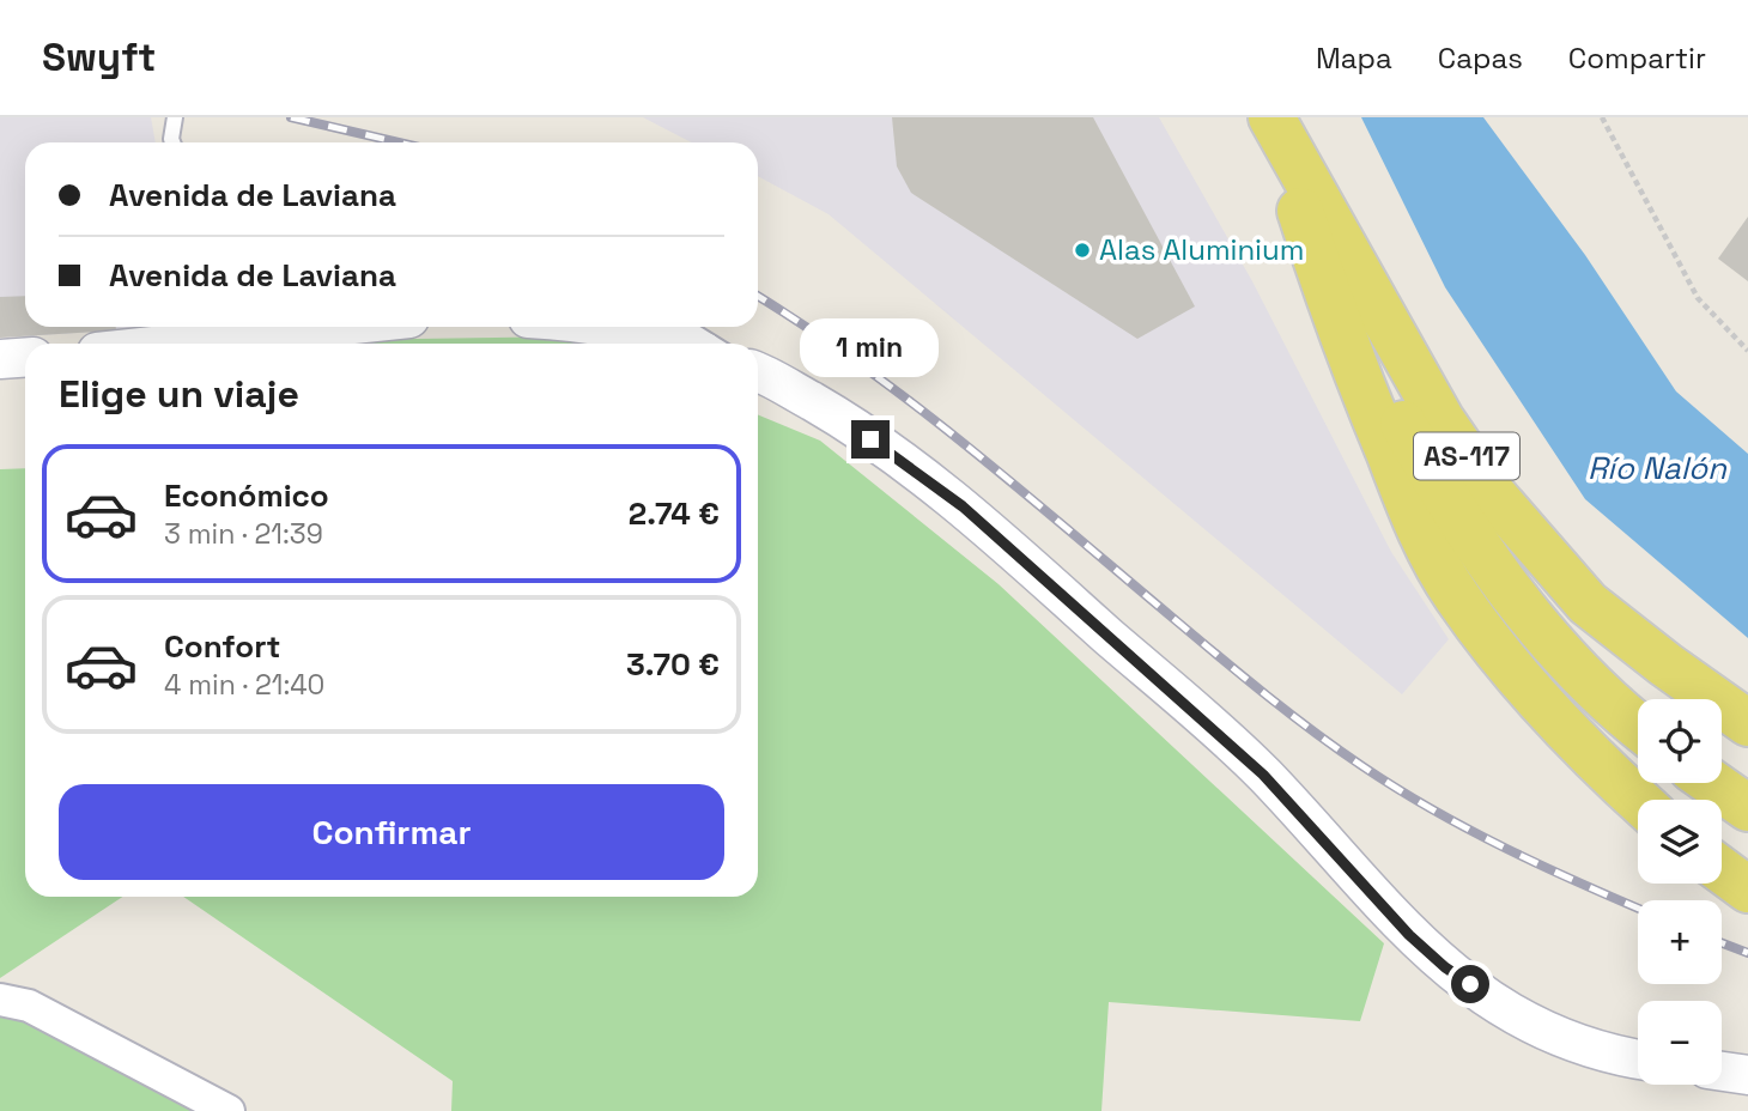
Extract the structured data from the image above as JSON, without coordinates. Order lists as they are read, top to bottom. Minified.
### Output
{"streets":{"main road":["AS-117"]},"water":["Río Nalón"],"places":["Alas Aluminium"],"page":{"header":"Swyft","nav":["Mapa","Capas","Compartir"],"banner":["Avenida de Laviana","Avenida de Laviana"],"bubble":"1 min","heading":"Elige un viaje","list":[{"name":"Económico","note":"3 min · 21:39","value":"2.74 €"},{"name":"Confort","note":"4 min · 21:40","value":"3.70 €"}],"map_buttons":["+","−"],"buttons":"Confirmar"}}
